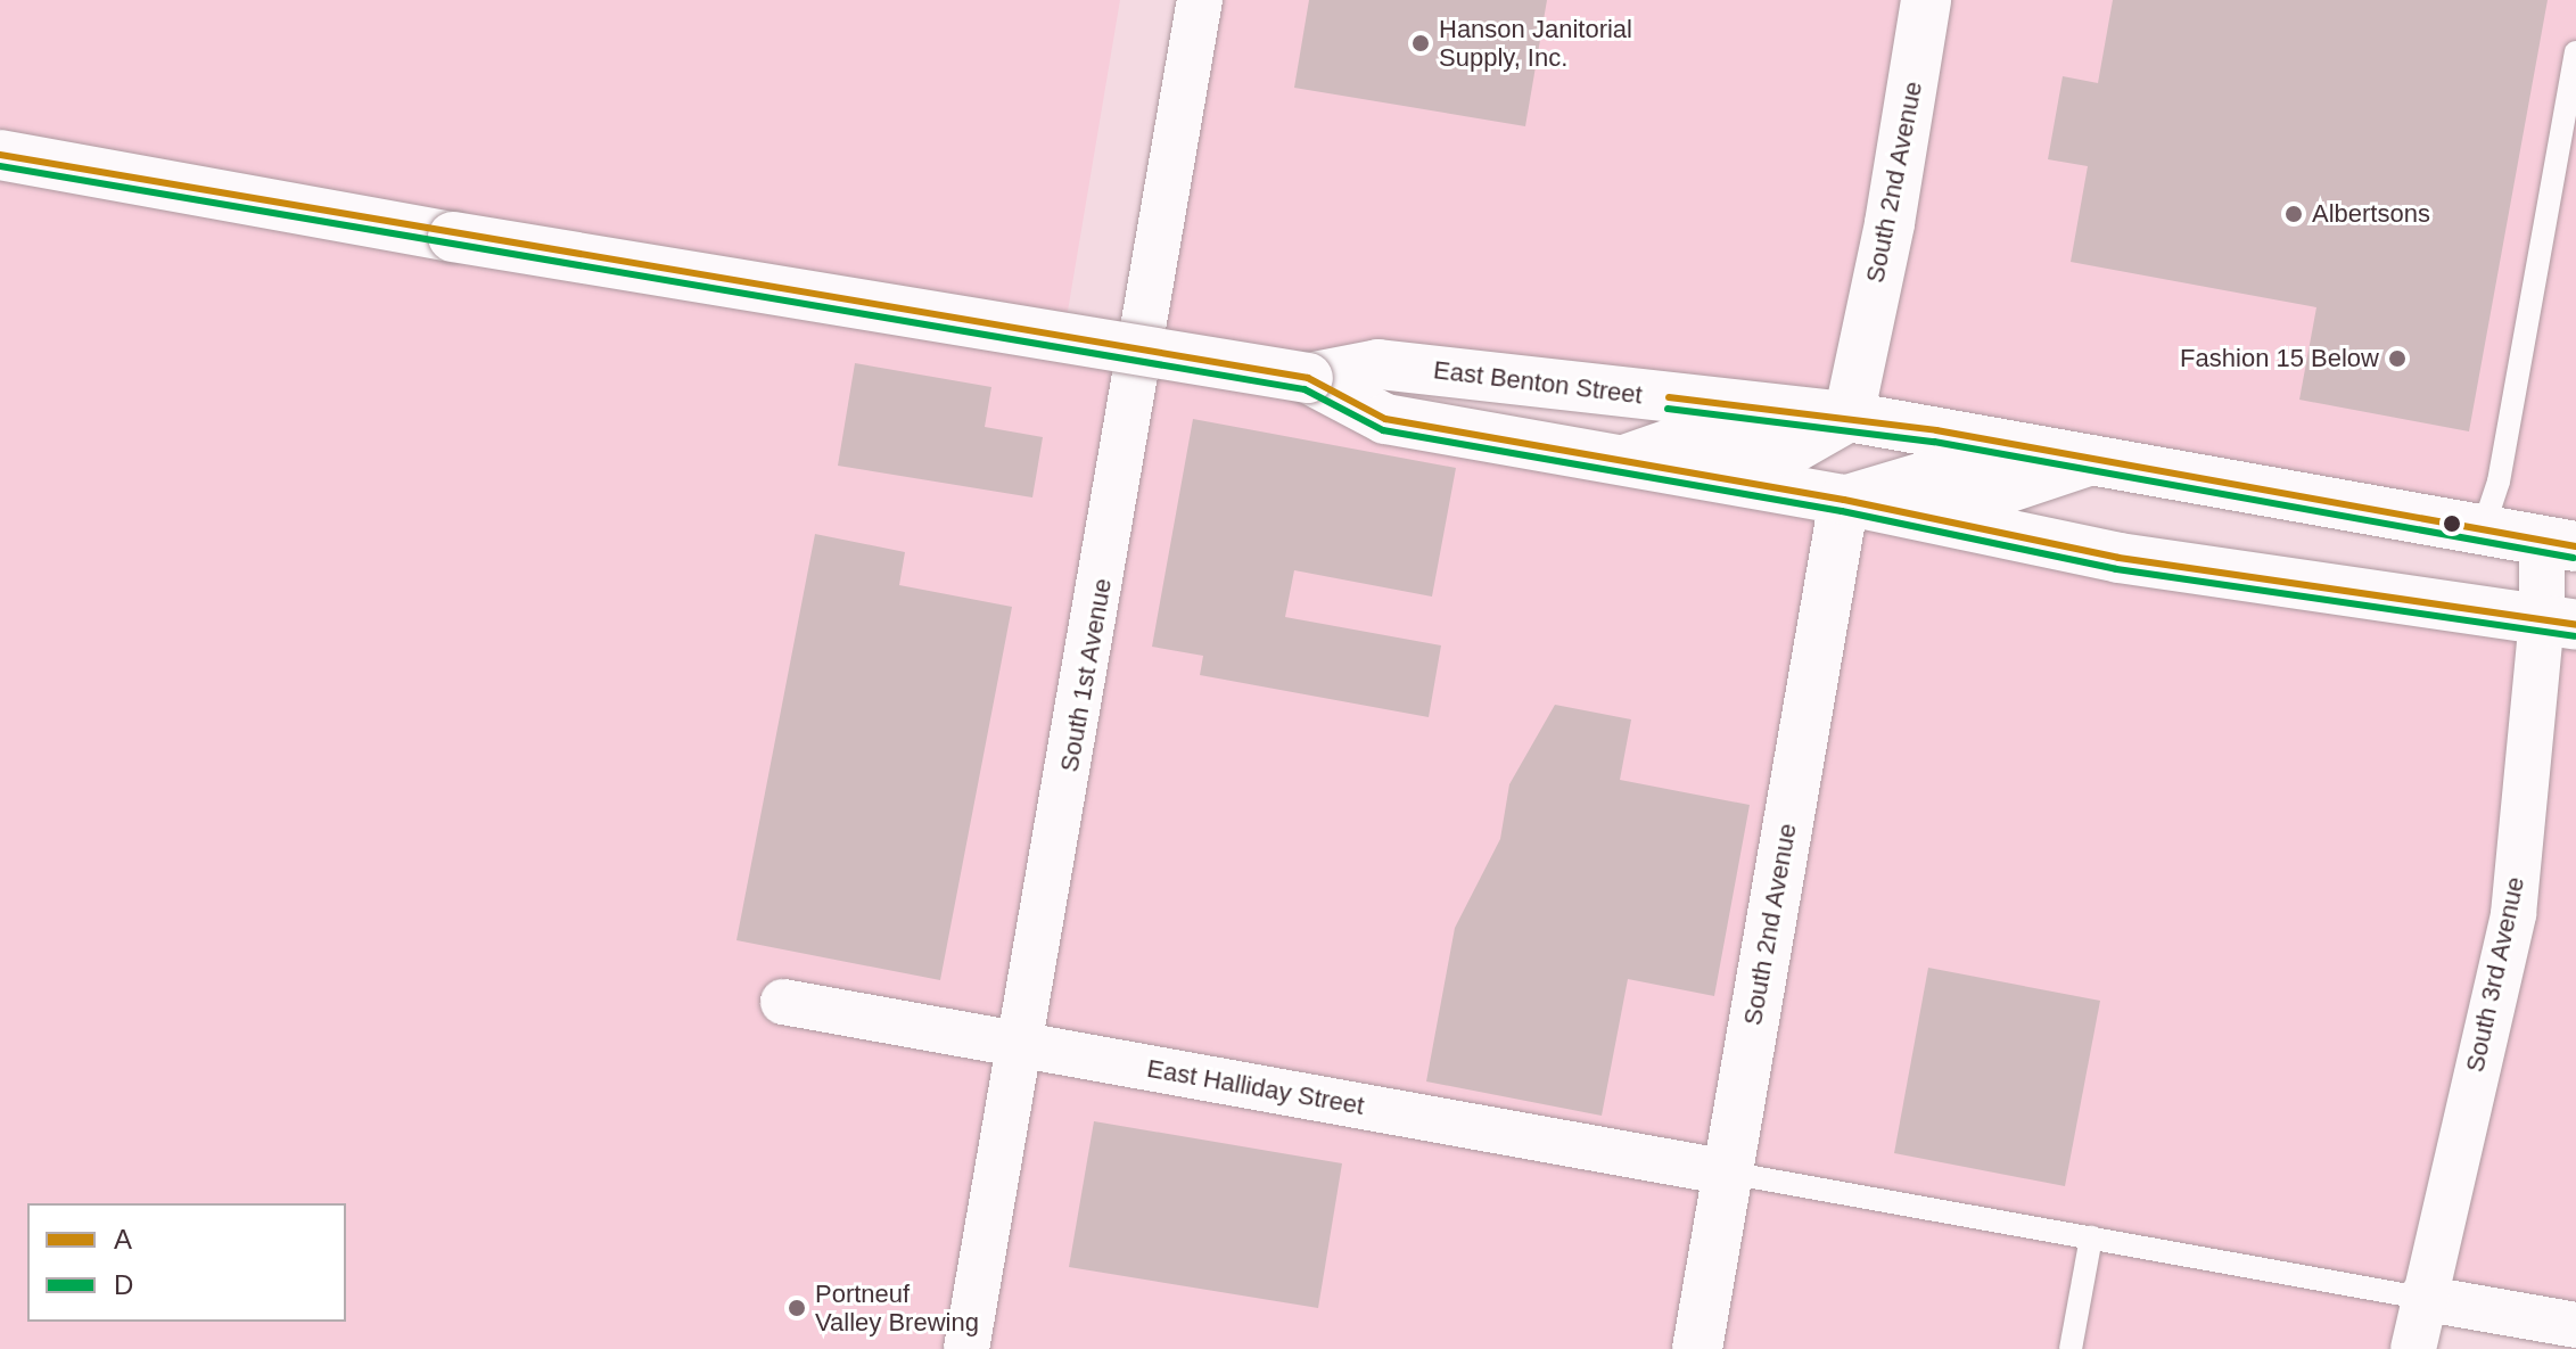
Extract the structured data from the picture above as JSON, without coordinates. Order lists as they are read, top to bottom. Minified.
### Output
{"streets":{"main road":["South 2nd Avenue","East Benton Street"],"street":["South 1st Avenue","South 3rd Avenue","East Halliday Street"]},"crossings":[["South 2nd Avenue","East Benton Street"],["South 2nd Avenue","East Halliday Street"],["East Benton Street","South 3rd Avenue"],["South 1st Avenue","East Halliday Street"]],"places":["Hanson Janitorial Supply, Inc.","Albertsons","Fashion 15 Below","Portneuf Valley Brewing"],"lines":["transit line A","transit line D"],"legend":["A","D"]}
